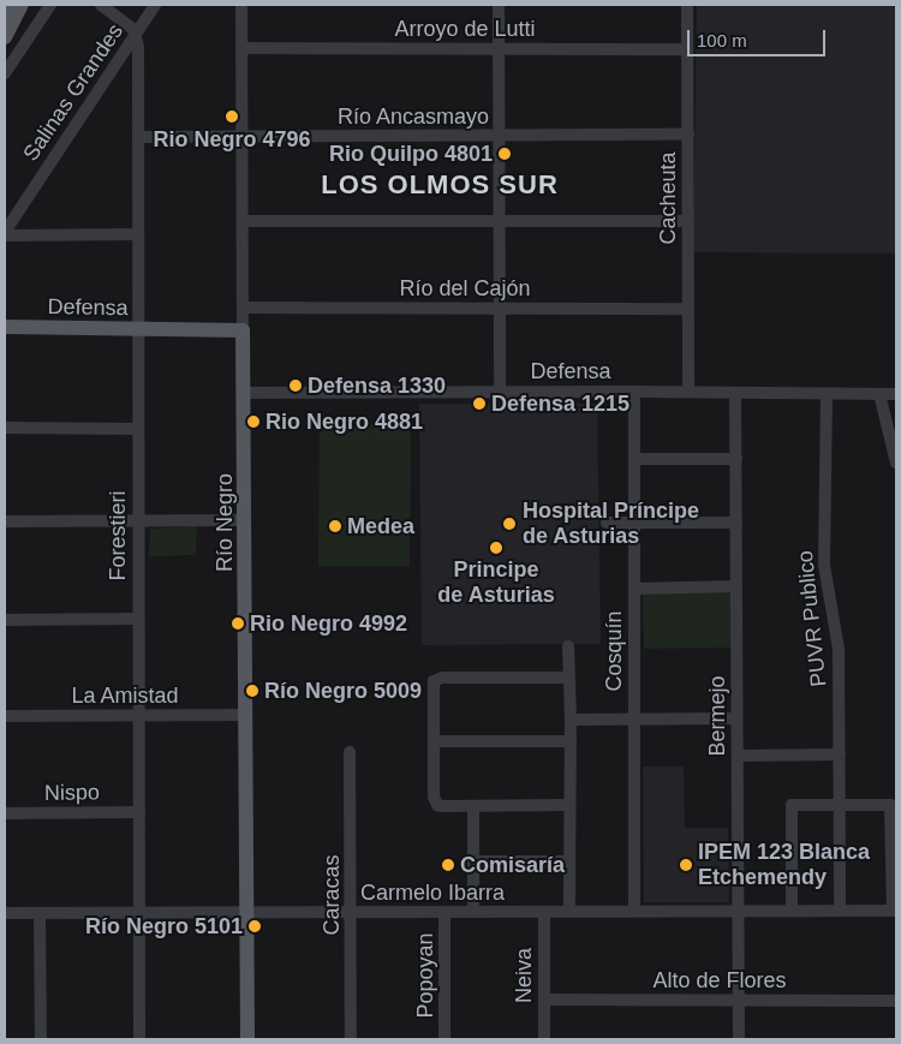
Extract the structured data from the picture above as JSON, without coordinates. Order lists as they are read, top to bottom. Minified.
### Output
{"streets":{"main road":["Defensa","Río Negro"],"street":["Arroyo de Lutti","Salinas Grandes","Río Ancasmayo","Cacheuta","Río del Cajón","Forestieri","PUVR Publico","Cosquín","La Amistad","Bermejo","Nispo","Carmelo Ibarra","Caracas","Popoyan","Neiva","Alto de Flores"]},"crossings":[["Arroyo de Lutti","Cacheuta"],["Arroyo de Lutti","Río Negro"],["Salinas Grandes","Forestieri"],["Río Ancasmayo","Cacheuta"],["Río Ancasmayo","Río Negro"],["Río Ancasmayo","Forestieri"],["Cacheuta","Río del Cajón"],["Cacheuta","Defensa"],["Río del Cajón","Río Negro"],["Defensa","Río Negro"],["Defensa","Forestieri"],["Defensa","PUVR Publico"],["Defensa","Cosquín"],["Defensa","Bermejo"],["Río Negro","La Amistad"],["Río Negro","Carmelo Ibarra"],["Forestieri","La Amistad"],["Forestieri","Nispo"],["Forestieri","Carmelo Ibarra"],["PUVR Publico","Carmelo Ibarra"],["Cosquín","Carmelo Ibarra"],["Bermejo","Carmelo Ibarra"],["Bermejo","Alto de Flores"],["Carmelo Ibarra","Caracas"],["Carmelo Ibarra","Popoyan"],["Carmelo Ibarra","Neiva"],["Neiva","Alto de Flores"]],"districts":["LOS OLMOS SUR"],"places":["Rio Negro 4796","Rio Quilpo 4801","Defensa 1330","Defensa 1215","Rio Negro 4881","Hospital Príncipe de Asturias","Medea","Principe de Asturias","Rio Negro 4992","Río Negro 5009","Comisaría","IPEM 123 Blanca Etchemendy","Río Negro 5101"],"scale_bar":"100 m"}
